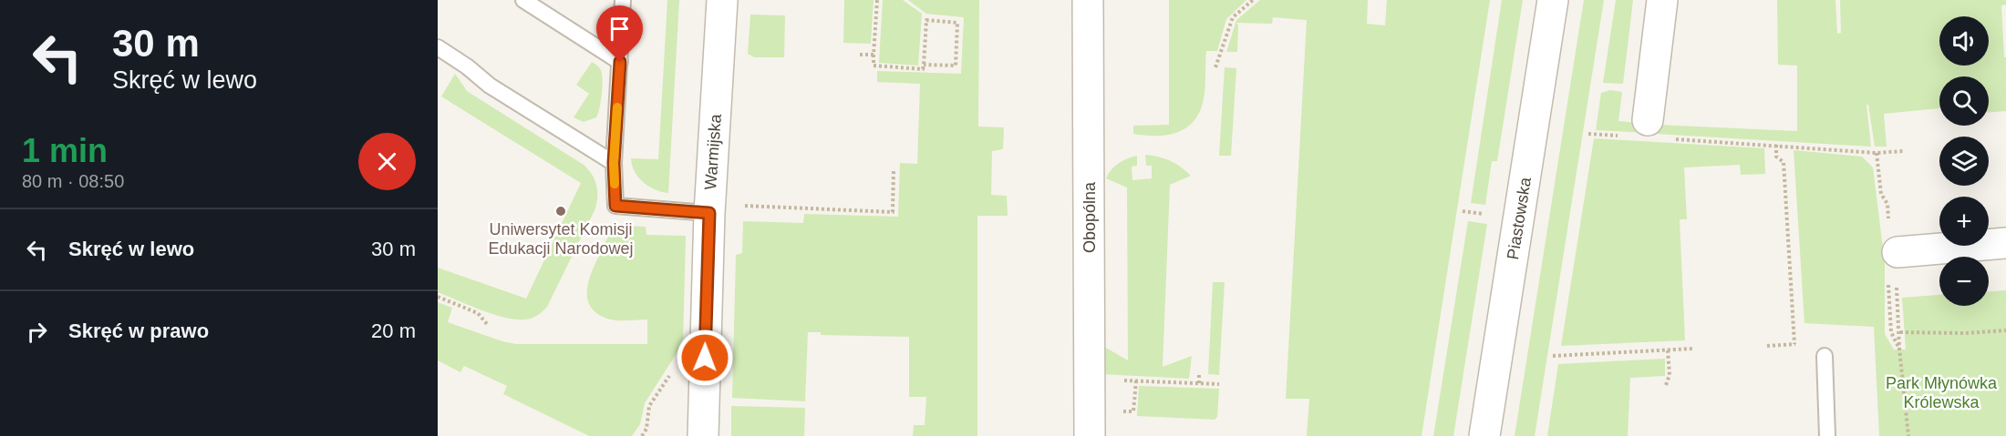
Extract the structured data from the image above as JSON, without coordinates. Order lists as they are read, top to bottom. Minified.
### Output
{"streets":{"street":["Warmijska","Obopólna","Piastowska"]},"parks":["Park Młynówka Królewska"],"places":["Uniwersytet Komisji Edukacji Narodowej"],"page":{"turn":["30 m","Skręć w lewo"],"map_buttons":["+","−"],"heading":["1 min","80 m · 08:50"],"list":[{"name":"Skręć w lewo","value":"30 m"},{"name":"Skręć w prawo","value":"20 m"}]}}
